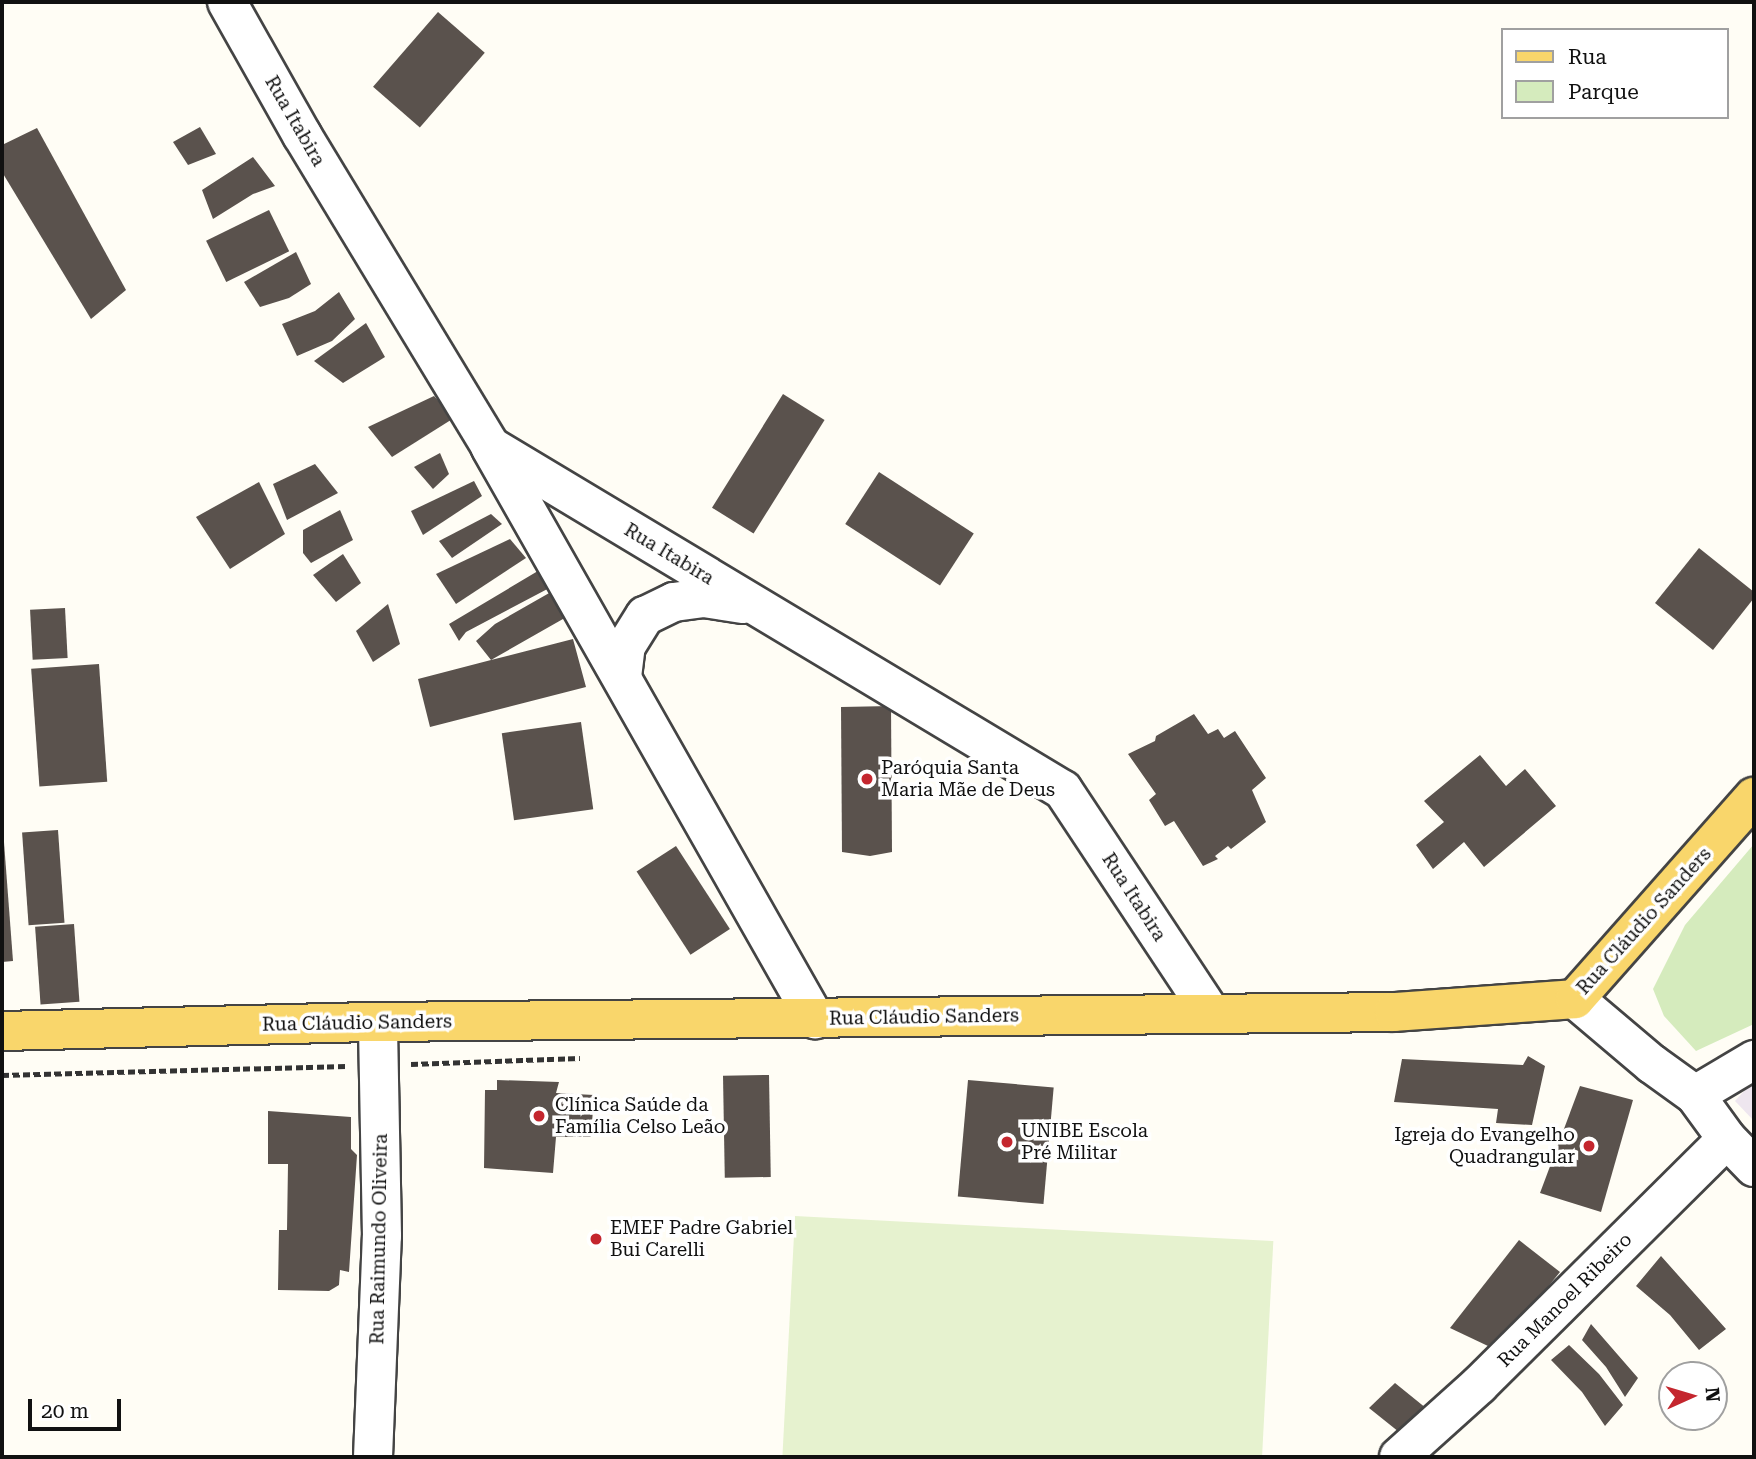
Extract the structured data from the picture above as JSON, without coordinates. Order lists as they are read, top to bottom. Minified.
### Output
{"streets":{"main road":["Rua Cláudio Sanders"],"street":["Rua Itabira","Rua Raimundo Oliveira","Rua Manoel Ribeiro"]},"crossings":[["Rua Itabira","Rua Cláudio Sanders"],["Rua Cláudio Sanders","Rua Raimundo Oliveira"]],"places":["Paróquia Santa Maria Mãe de Deus","Clínica Saúde da Família Celso Leão","UNIBE Escola Pré Militar","Igreja do Evangelho Quadrangular","EMEF Padre Gabriel Bui Carelli"],"legend":["Rua","Parque"],"scale_bar":"20 m","north":"right"}
